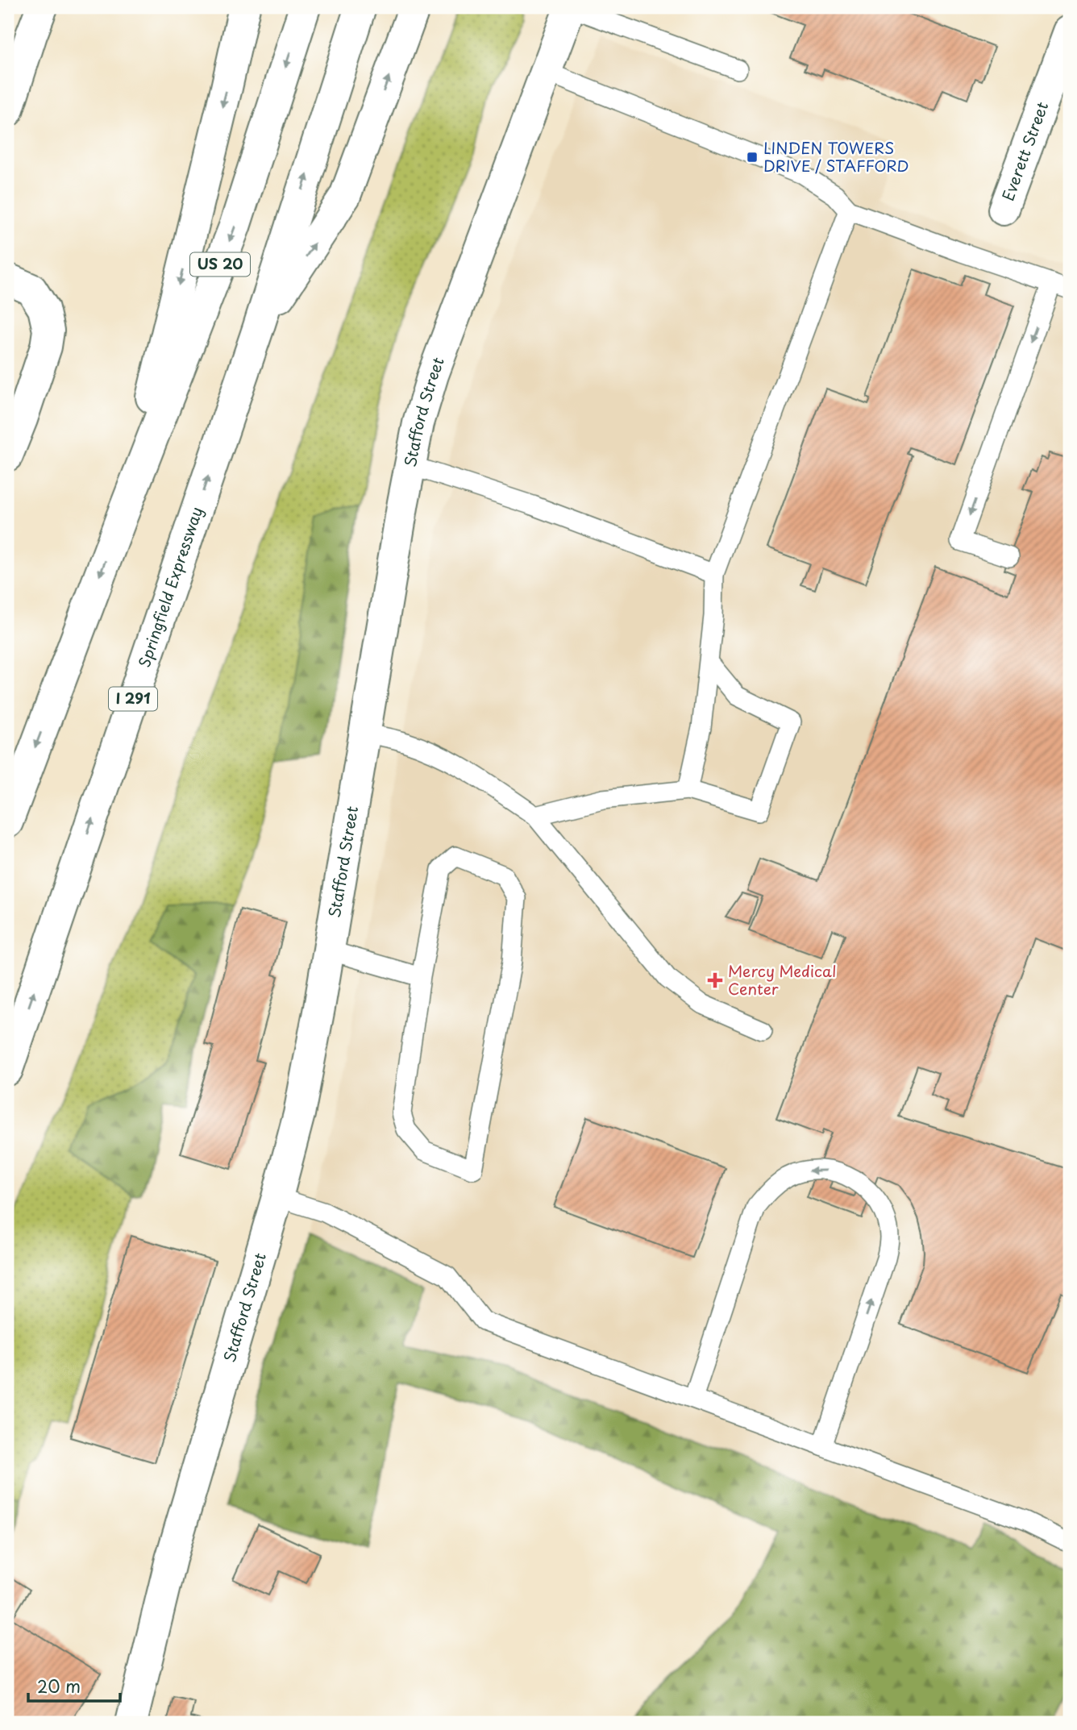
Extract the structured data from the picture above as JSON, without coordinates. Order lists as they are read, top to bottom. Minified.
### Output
{"streets":{"main road":["Everett Street","US 20","Stafford Street","Springfield Expressway","I 291"]},"places":{"transit":["LINDEN TOWERS DRIVE / STAFFORD"],"health":["Mercy Medical Center"]},"scale_bar":"20 m"}
